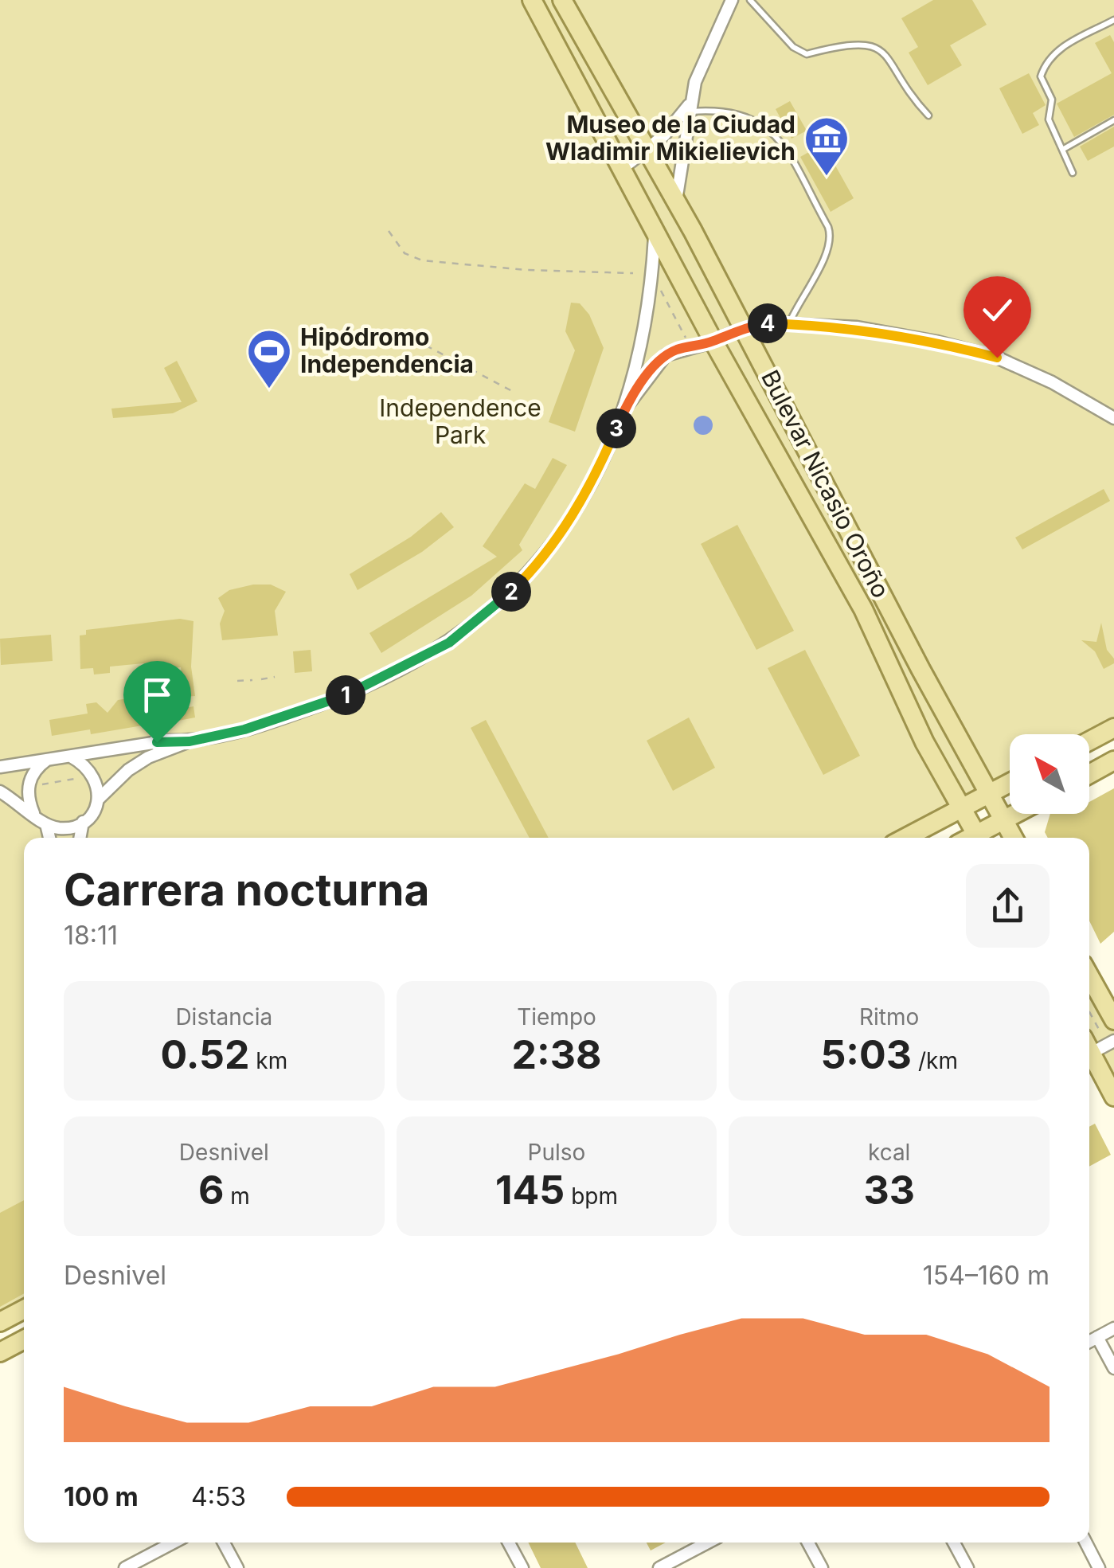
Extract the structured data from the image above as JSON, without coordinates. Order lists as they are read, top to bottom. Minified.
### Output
{"streets":{"main road":["Bulevar Nicasio Oroño"]},"parks":["Independence Park"],"places":{"museum":["Museo de la Ciudad Wladimir Mikielievich"],"sports":["Hipódromo Independencia"]},"north":"top left","page":{"pins":["4","3","2","1"],"heading":["Carrera nocturna","18:11"],"stats":[["Distancia","0.52 km"],["Tiempo","2:38"],["Ritmo","5:03 /km"],["Desnivel","6 m"],["Pulso","145 bpm"],["kcal","33"]],"chart":["Desnivel","154–160 m"],"list":[{"name":"100 m","note":"4:53"}]}}
